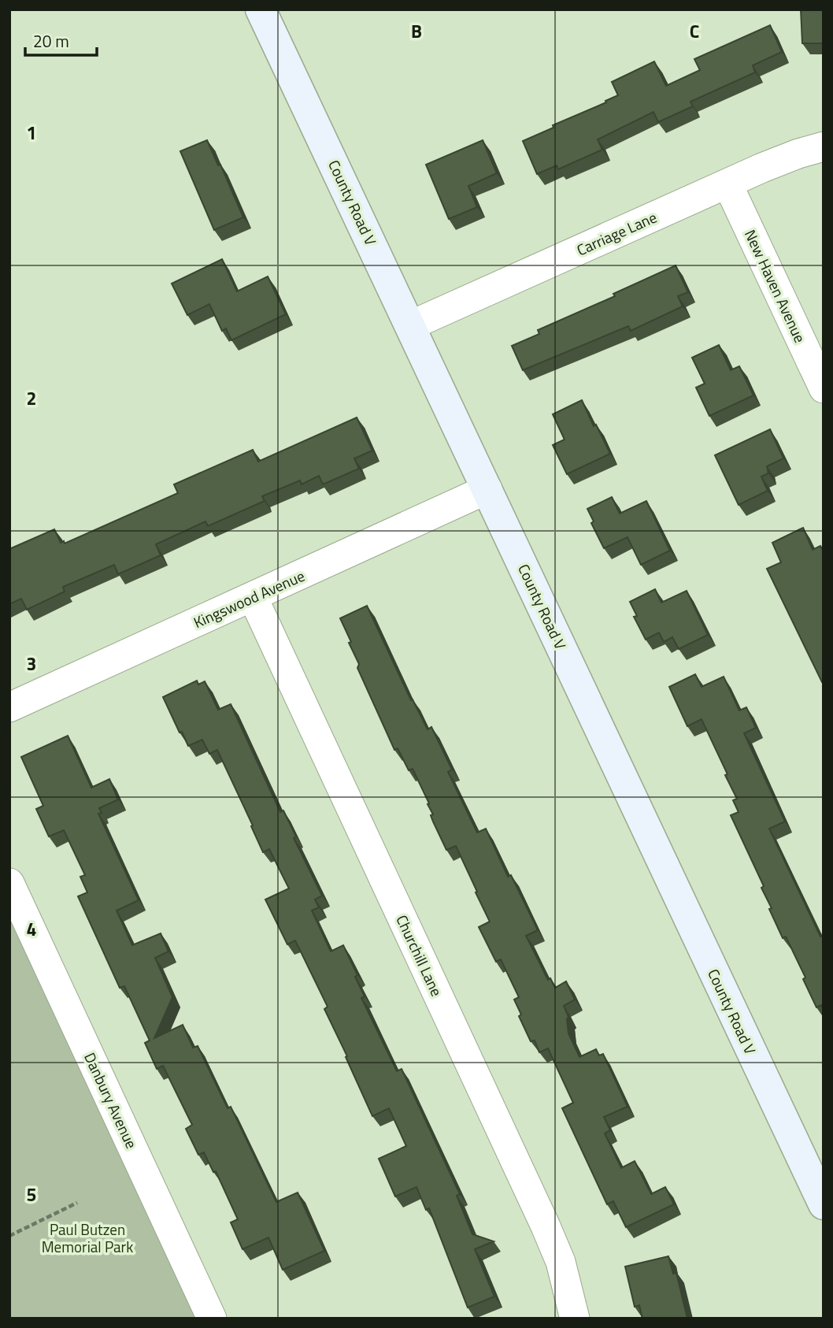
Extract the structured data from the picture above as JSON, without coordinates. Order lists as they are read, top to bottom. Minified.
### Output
{"streets":{"main road":["County Road V"],"street":["Carriage Lane","New Haven Avenue","Kingswood Avenue","Churchill Lane","Danbury Avenue"]},"crossings":[["County Road V","Carriage Lane"],["County Road V","Kingswood Avenue"],["Carriage Lane","New Haven Avenue"],["Kingswood Avenue","Churchill Lane"]],"parks":["Paul Butzen Memorial Park"],"scale_bar":"20 m","grid":{"columns":["B","C"],"rows":["1","2","3","4","5"]}}
